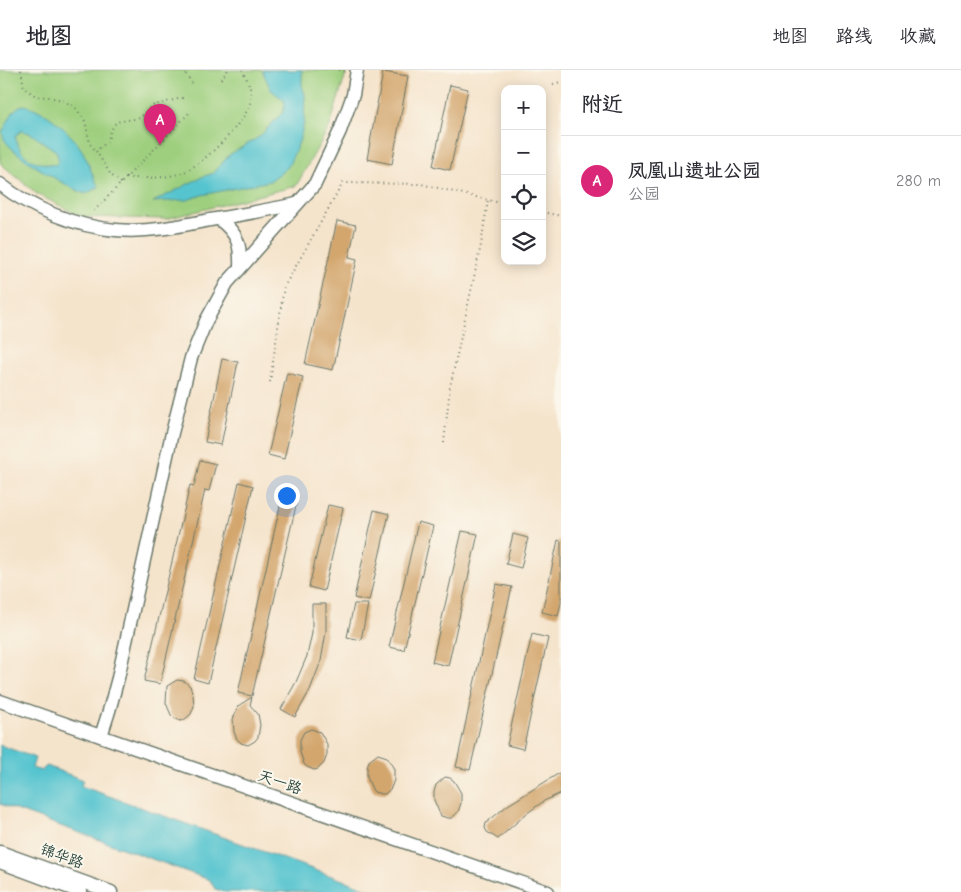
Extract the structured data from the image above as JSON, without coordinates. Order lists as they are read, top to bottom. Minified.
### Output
{"streets":{"street":["天一路","锦华路"]},"page":{"header":"地图","nav":["地图","路线","收藏"],"heading":"附近","map_buttons":["+","−"],"pins":"A","list":[{"mark":"A","name":"凤凰山遗址公园","note":"公园","value":"280 m"}]}}
